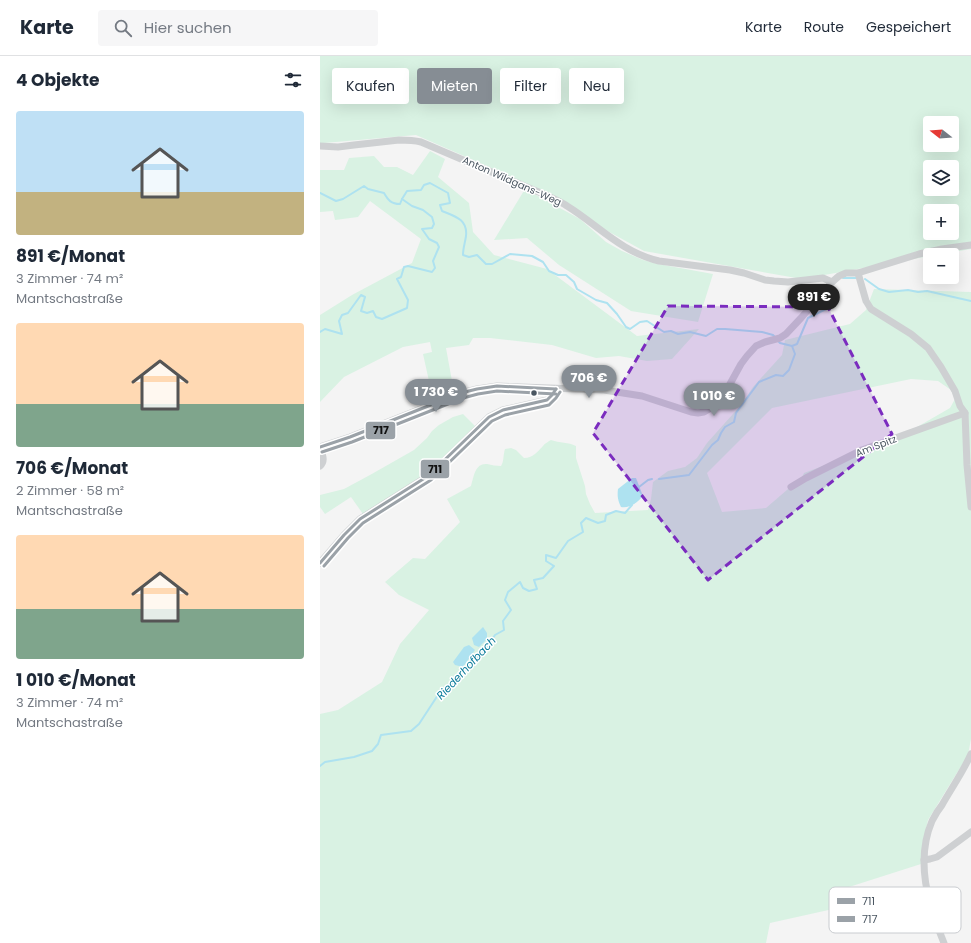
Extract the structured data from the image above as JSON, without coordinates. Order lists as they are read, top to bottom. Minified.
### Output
{"streets":{"street":["Anton Wildgans-Weg","Am Spitz"]},"water":["Riederhofbach"],"lines":["transit line 711","transit line 717"],"legend":["711","717"],"north":"left","page":{"header":"Karte","search":"Hier suchen","nav":["Karte","Route","Gespeichert"],"heading":"4 Objekte","chip":["Kaufen","Mieten","Filter","Neu"],"list":[{"name":"891 €/Monat","note":"3 Zimmer · 74 m² · Mantschastraße"},{"name":"706 €/Monat","note":"2 Zimmer · 58 m² · Mantschastraße"},{"name":"1 010 €/Monat","note":"3 Zimmer · 74 m² · Mantschastraße"}],"map_buttons":["+","−"],"price":["891 €","706 €","1 730 €","1 010 €"]}}
